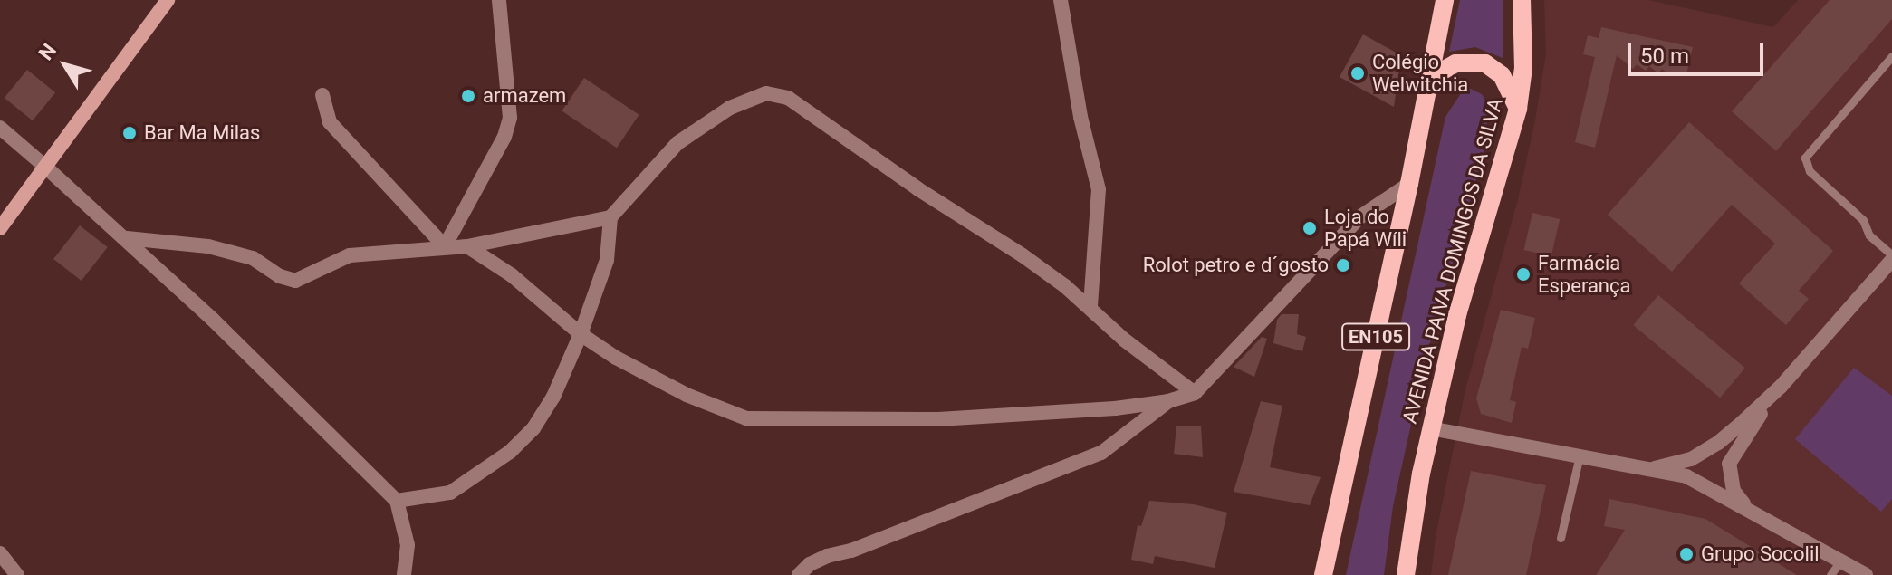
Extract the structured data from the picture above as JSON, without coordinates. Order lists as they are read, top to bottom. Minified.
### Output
{"streets":{"main road":["AVENIDA PAIVA DOMINGOS DA SILVA","EN105"]},"places":["Colégio Welwitchia","armazem","Bar Ma Milas","Loja do Papá Wíli","Rolot petro e d´gosto","Farmácia Esperança","Grupo Socolil"],"scale_bar":"50 m","north":"top left"}
